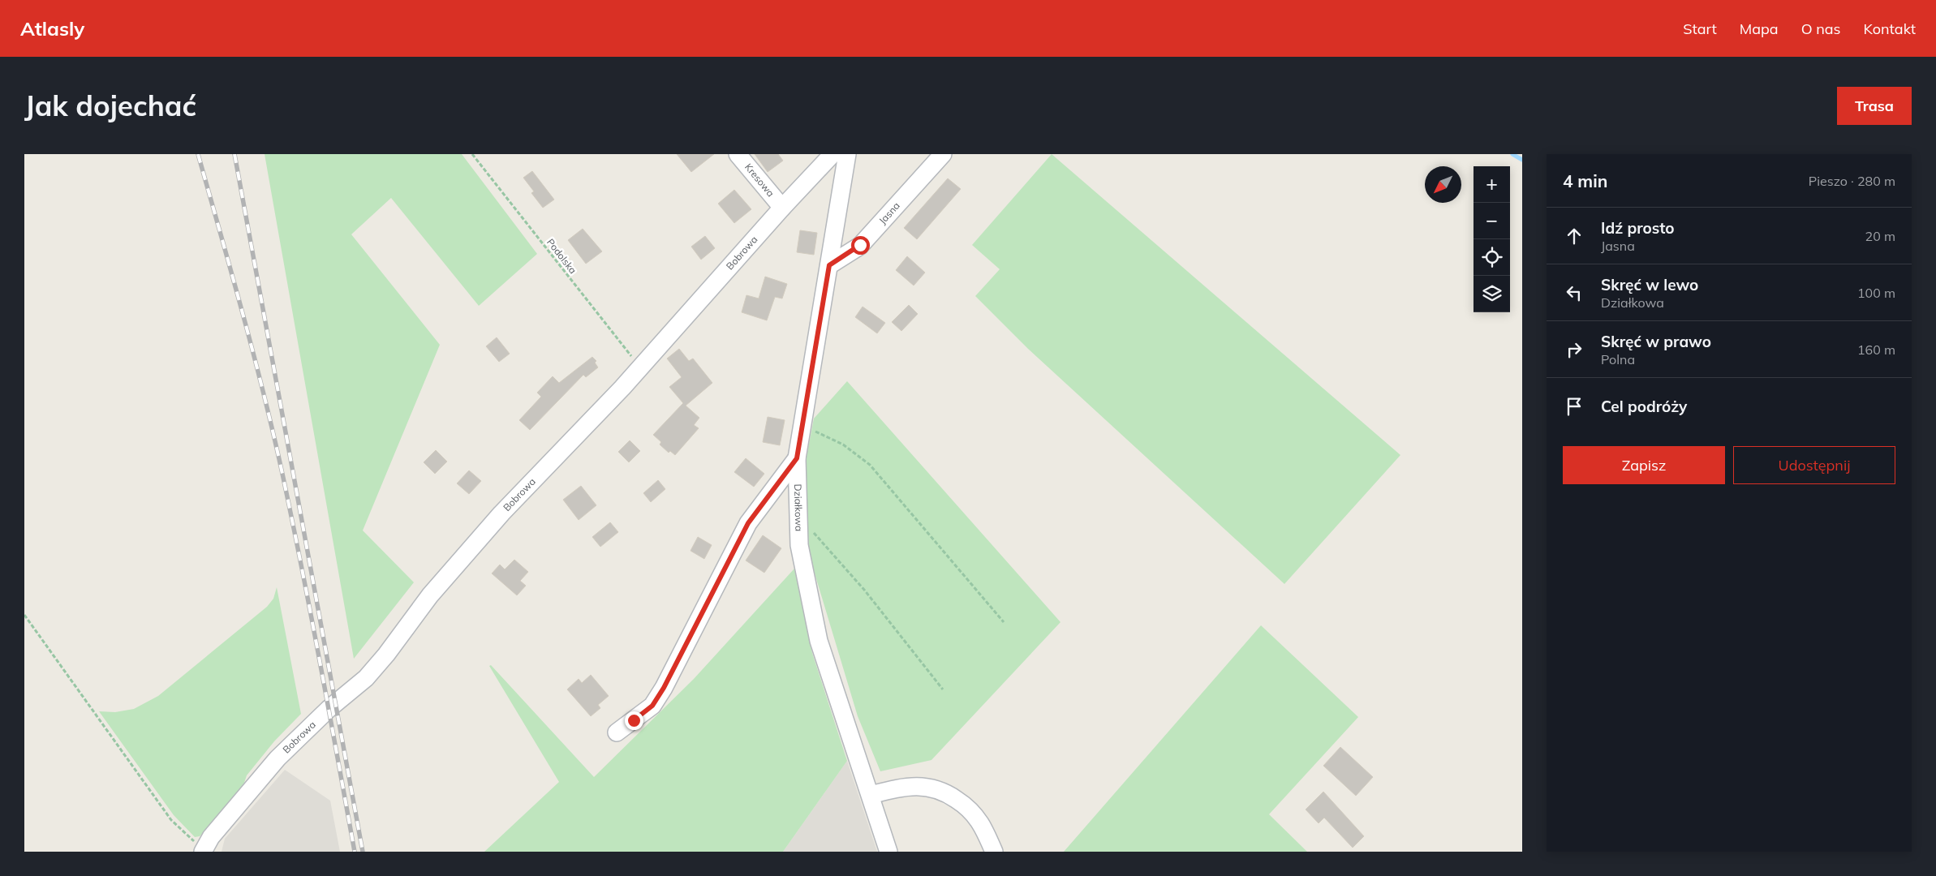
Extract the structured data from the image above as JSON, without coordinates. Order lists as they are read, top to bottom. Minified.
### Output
{"streets":{"street":["Kresowa","Jasna","Bobrowa","Działkowa"],"path":["Podolska"]},"crossings":[["Kresowa","Bobrowa"],["Jasna","Działkowa"],["Bobrowa","Podolska"]],"north":"bottom left","page":{"header":"Atlasly","nav":["Start","Mapa","O nas","Kontakt"],"buttons":["Trasa",["Zapisz","Udostępnij"]],"title":"Jak dojechać","heading":["4 min","Pieszo · 280 m"],"map_buttons":["+","−"],"list":[["Idź prosto","Jasna","20 m"],["Skręć w lewo","Działkowa","100 m"],["Skręć w prawo","Polna","160 m"],"Cel podróży"]}}
